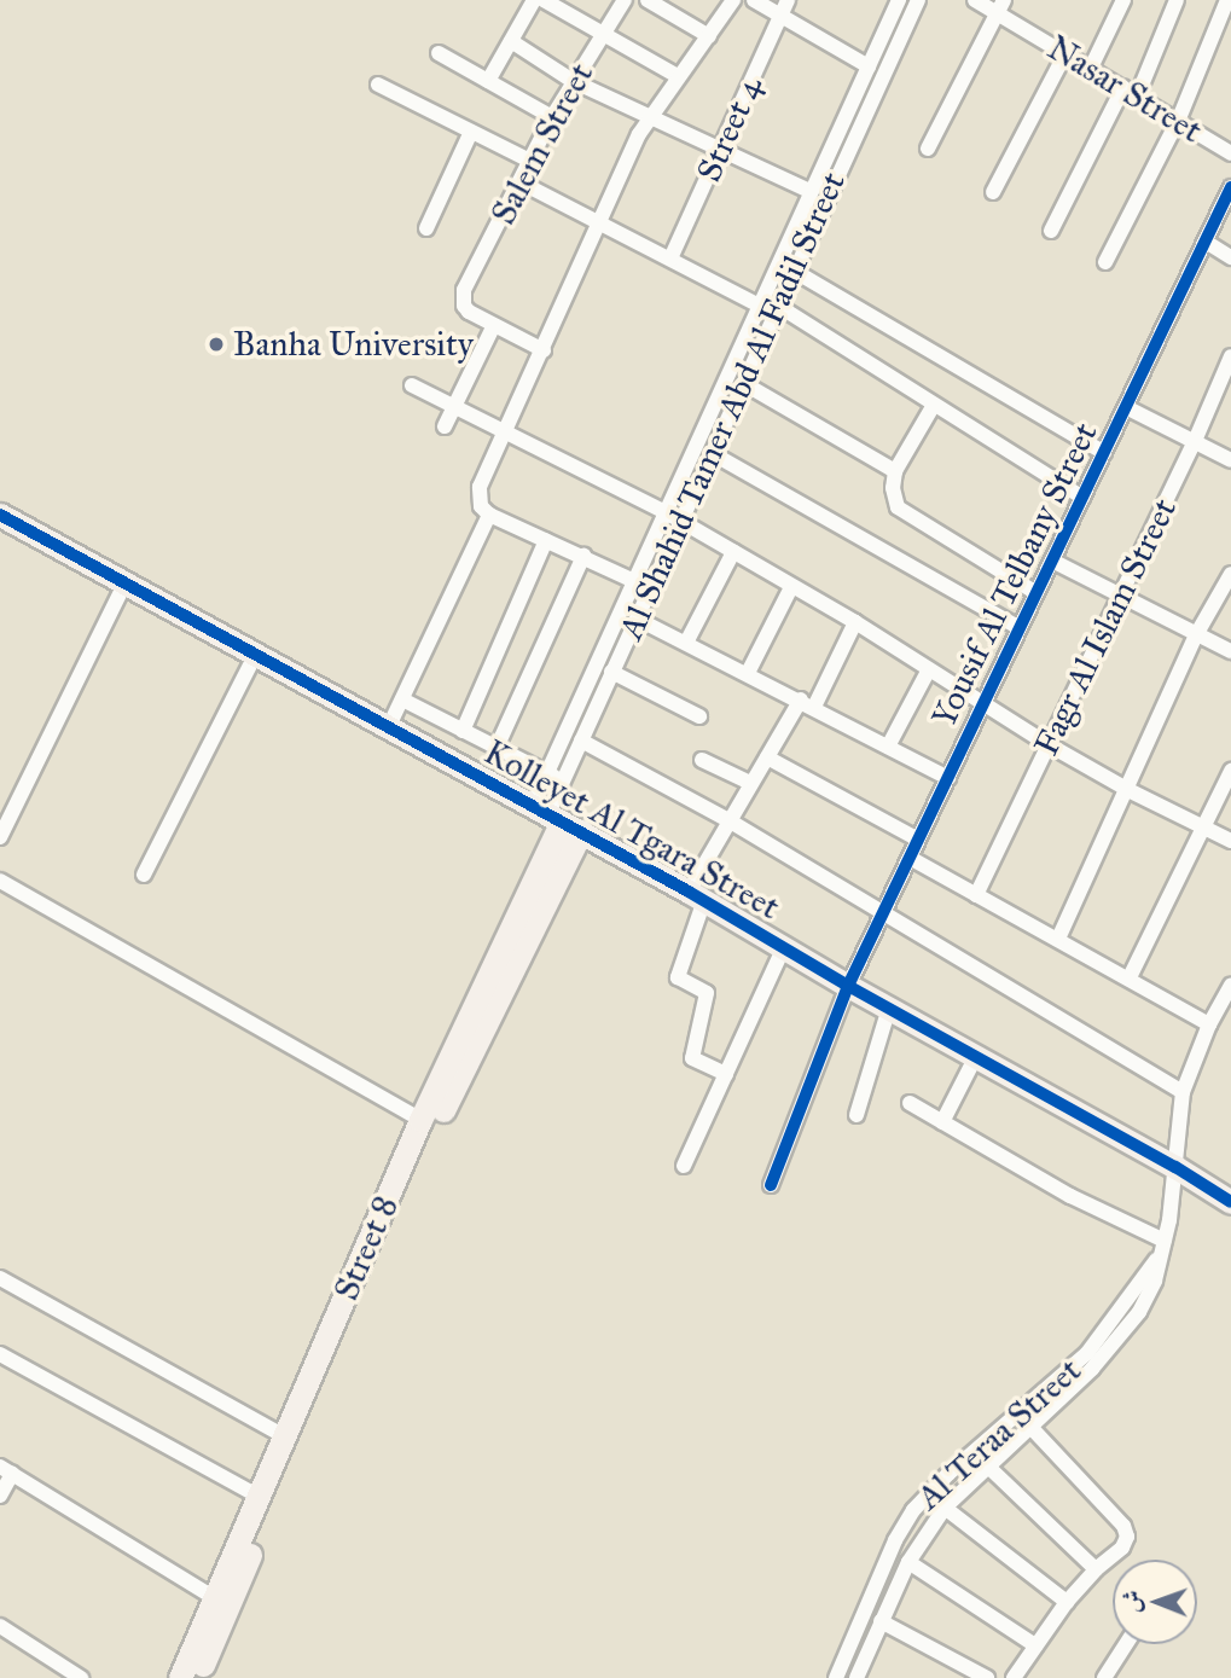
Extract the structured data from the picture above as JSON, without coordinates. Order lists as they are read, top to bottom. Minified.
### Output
{"streets":{"street":["Nasar Street","Street 4","Salem Street","Al Shahid Tamer Abd Al Fadil Street","Yousif Al Telbany Street","Fagr Al Islam Street","Kolleyet Al Tgara Street","Street 8","Al Teraa Street"]},"crossings":[["Al Shahid Tamer Abd Al Fadil Street","Kolleyet Al Tgara Street"],["Al Shahid Tamer Abd Al Fadil Street","Street 8"],["Yousif Al Telbany Street","Kolleyet Al Tgara Street"],["Kolleyet Al Tgara Street","Street 8"],["Kolleyet Al Tgara Street","Al Teraa Street"]],"places":["Banha University"],"north":"left"}
